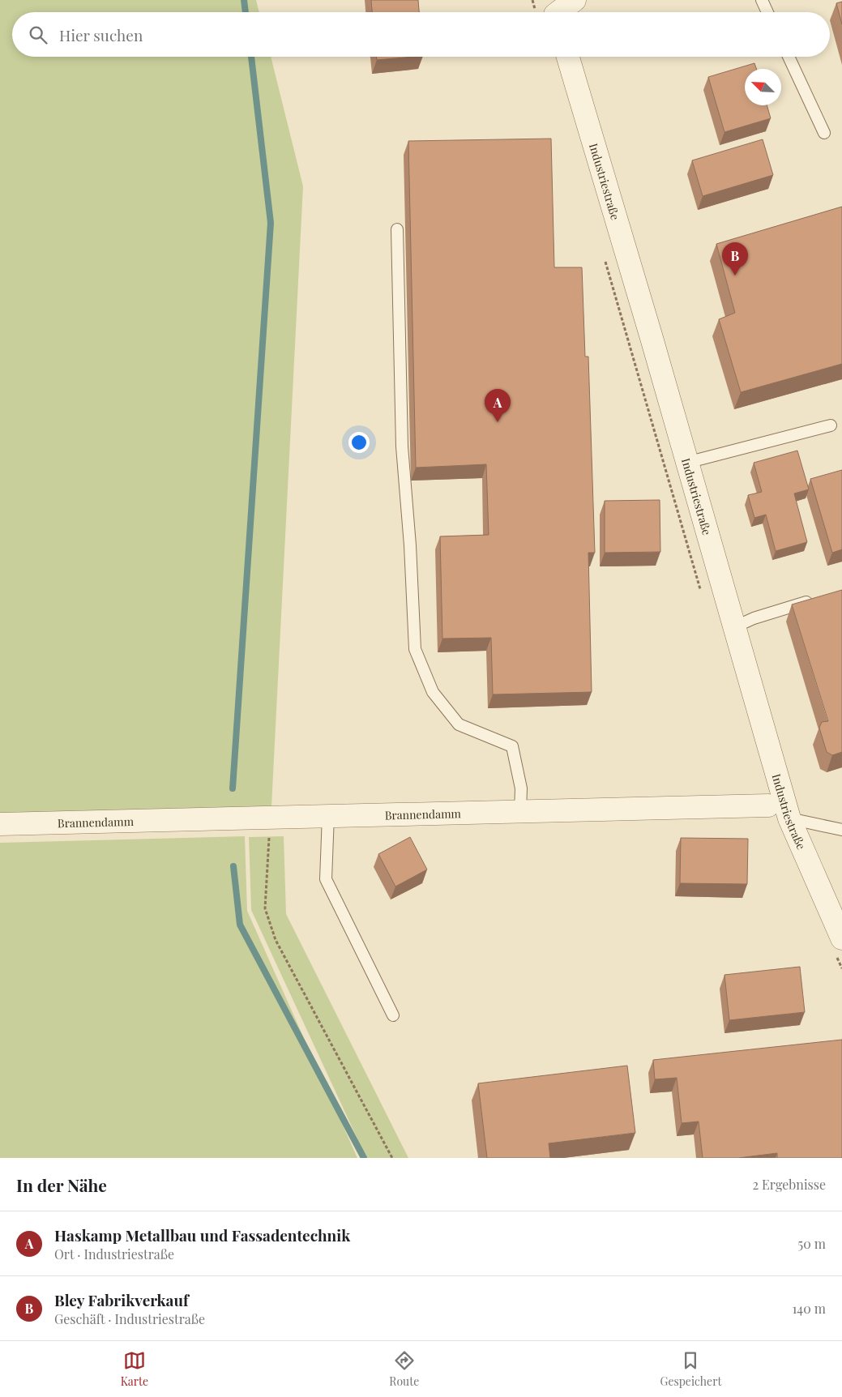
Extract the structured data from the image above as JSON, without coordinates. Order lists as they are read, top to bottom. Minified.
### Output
{"streets":{"street":["Industriestraße","Brannendamm"]},"crossings":[["Industriestraße","Brannendamm"]],"north":"top left","page":{"search":"Hier suchen","pins":["B","A"],"heading":["In der Nähe","2 Ergebnisse"],"list":[{"mark":"A","name":"Haskamp Metallbau und Fassadentechnik","note":"Ort · Industriestraße","value":"50 m"},{"mark":"B","name":"Bley Fabrikverkauf","note":"Geschäft · Industriestraße","value":"140 m"}],"nav":["Karte","Route","Gespeichert"]}}
